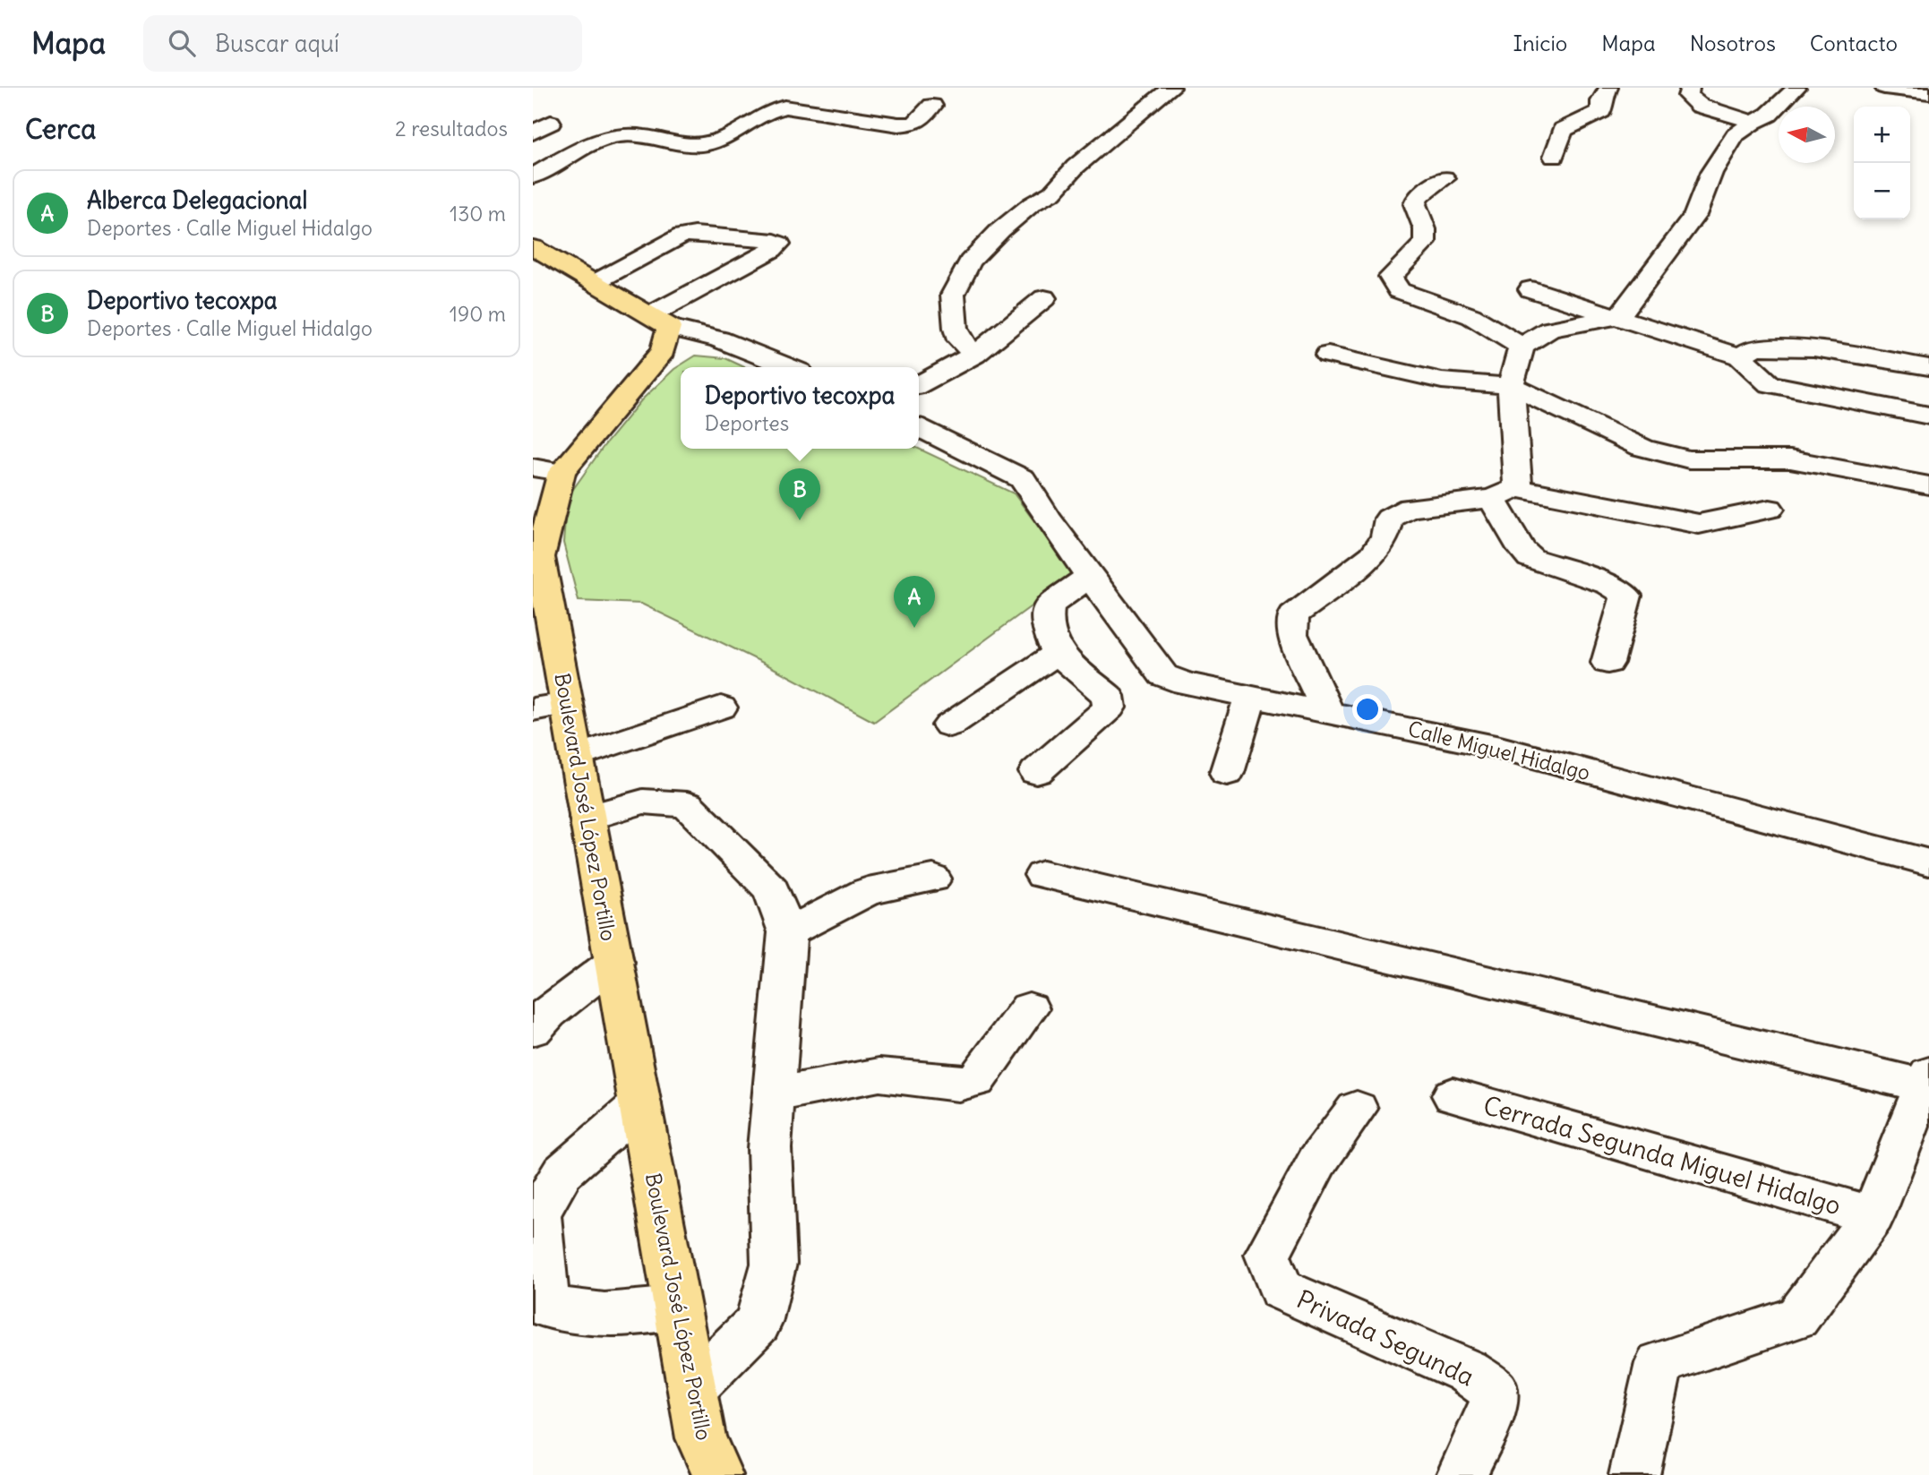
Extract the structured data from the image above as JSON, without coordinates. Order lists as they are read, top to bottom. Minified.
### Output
{"streets":{"main road":["Boulevard José López Portillo"],"street":["Calle Miguel Hidalgo","Cerrada Segunda Miguel Hidalgo","Privada Segunda"]},"north":"left","page":{"header":"Mapa","search":"Buscar aquí","nav":["Inicio","Mapa","Nosotros","Contacto"],"heading":["Cerca","2 resultados"],"map_buttons":["+","−"],"list":[{"mark":"A","name":"Alberca Delegacional","note":"Deportes · Calle Miguel Hidalgo","value":"130 m"},{"mark":"B","name":"Deportivo tecoxpa","note":"Deportes · Calle Miguel Hidalgo","value":"190 m"}],"popup":["Deportivo tecoxpa","Deportes"],"pins":["B","A"]}}
